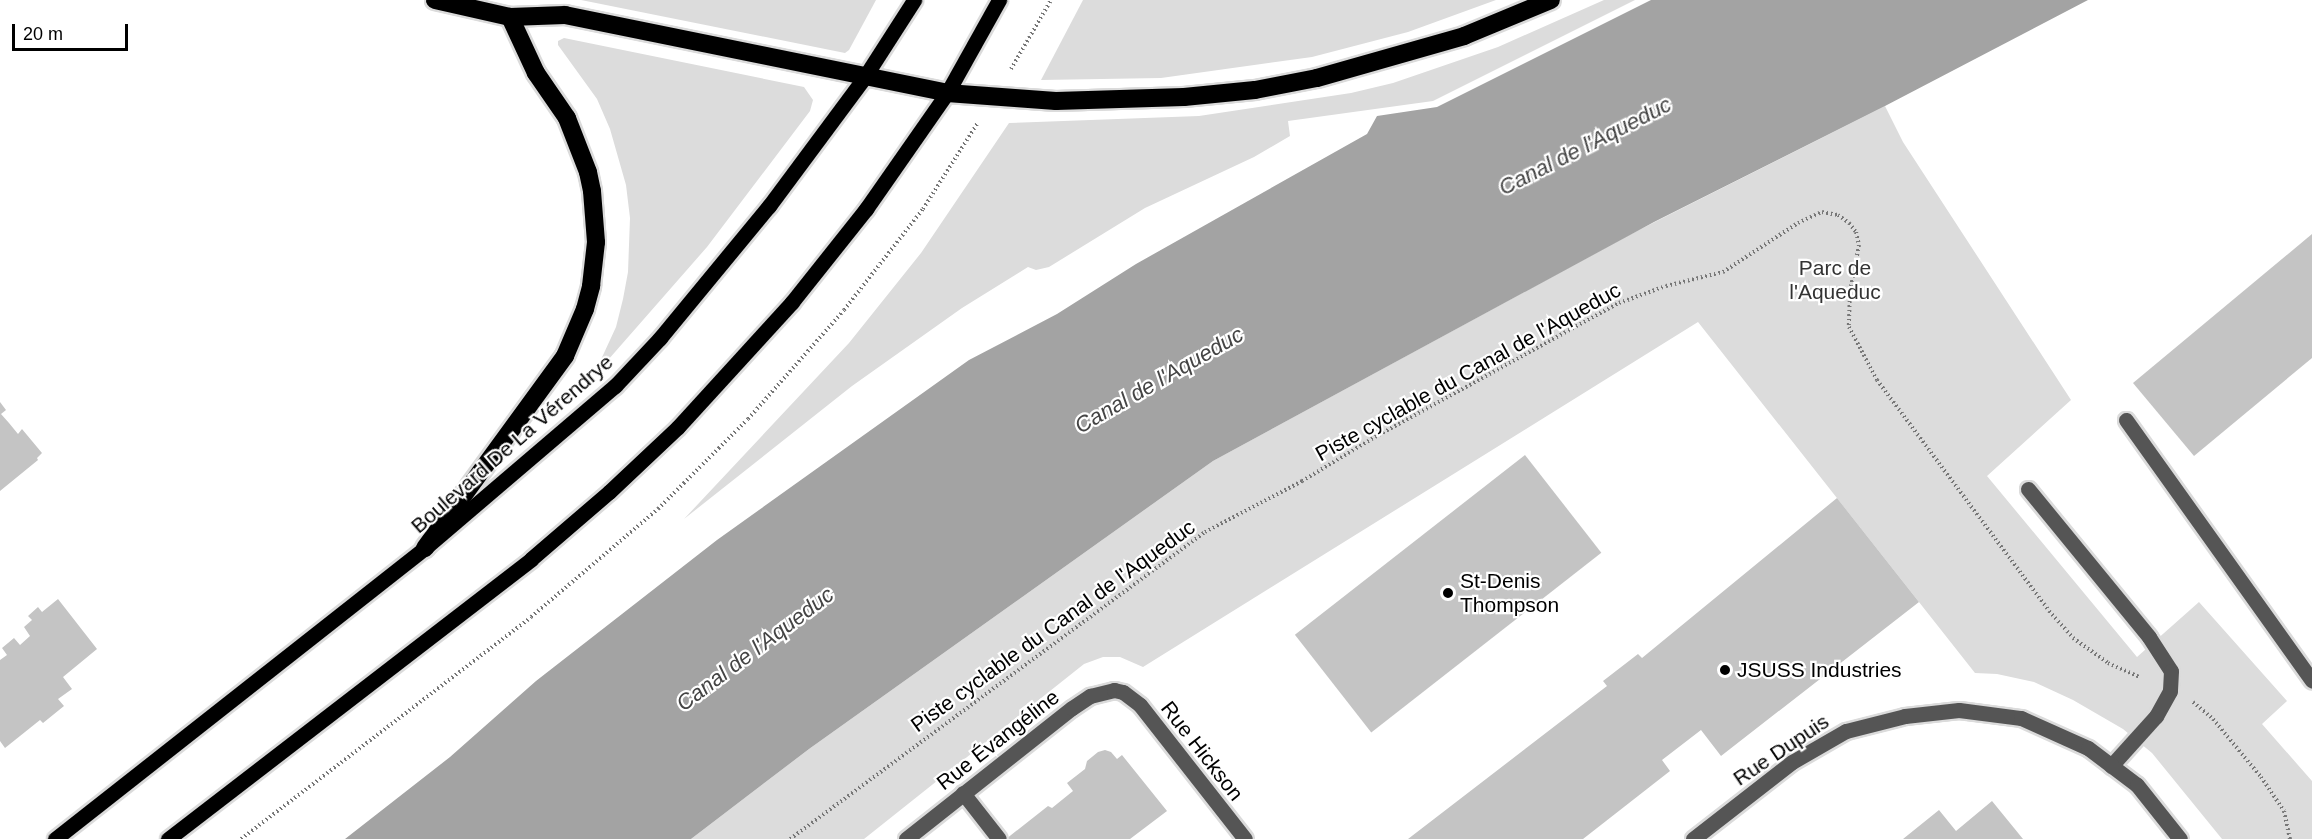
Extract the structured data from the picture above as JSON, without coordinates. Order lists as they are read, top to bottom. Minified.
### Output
{"streets":{"main road":["Boulevard De La Vérendrye"],"street":["Rue Évangéline","Rue Dupuis","Rue Hickson"],"path":["Piste cyclable du Canal de l'Aqueduc"]},"crossings":[["Rue Évangéline","Rue Hickson"]],"water":["Canal de l'Aqueduc"],"parks":["Parc de l'Aqueduc"],"places":["St-Denis Thompson","JSUSS Industries"],"scale_bar":"20 m"}
